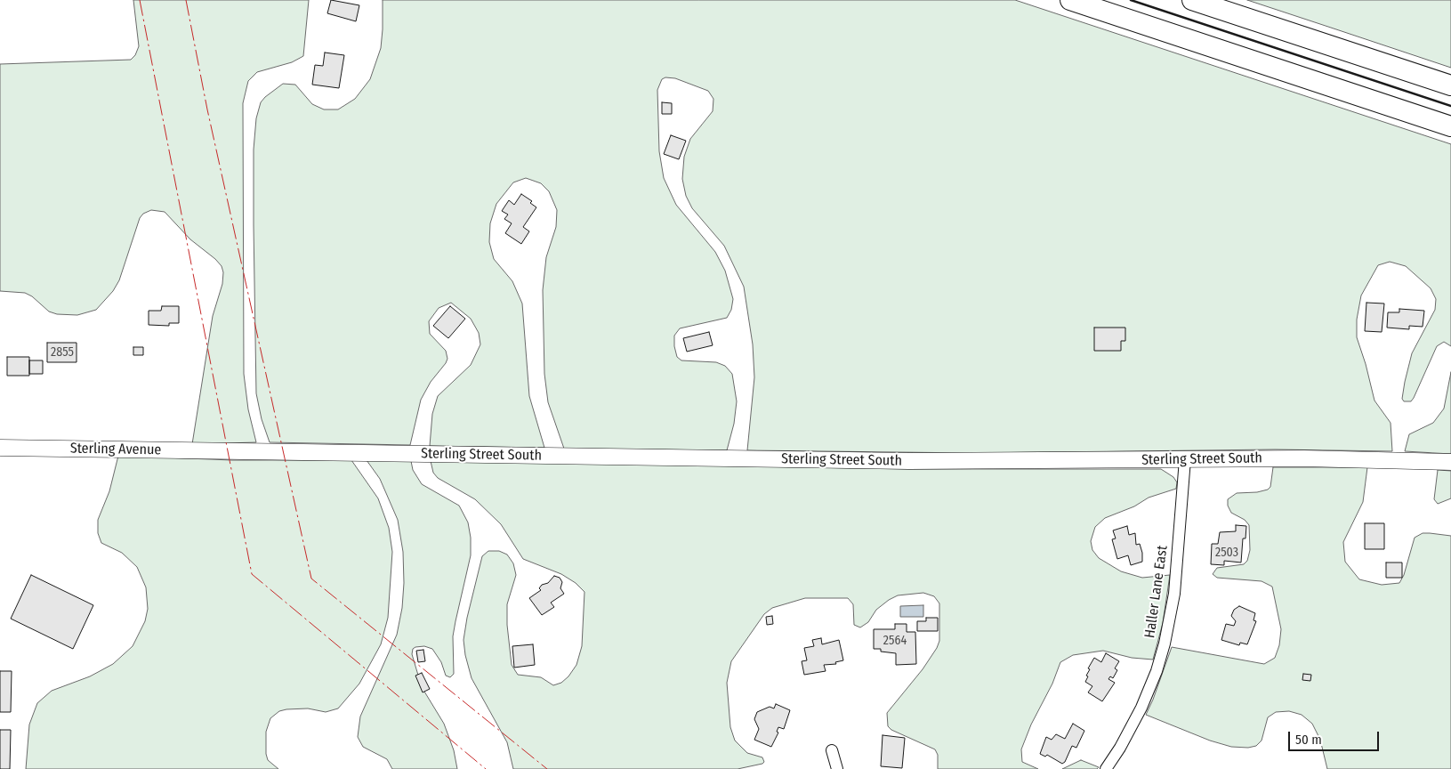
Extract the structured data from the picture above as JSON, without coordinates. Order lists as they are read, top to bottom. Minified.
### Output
{"streets":{"street":["Sterling Avenue","Sterling Street South","Haller Lane East"]},"crossings":[["Sterling Avenue","Sterling Street South"],["Sterling Street South","Haller Lane East"]],"house_numbers":["2855","2503","2564"],"scale_bar":"50 m"}
